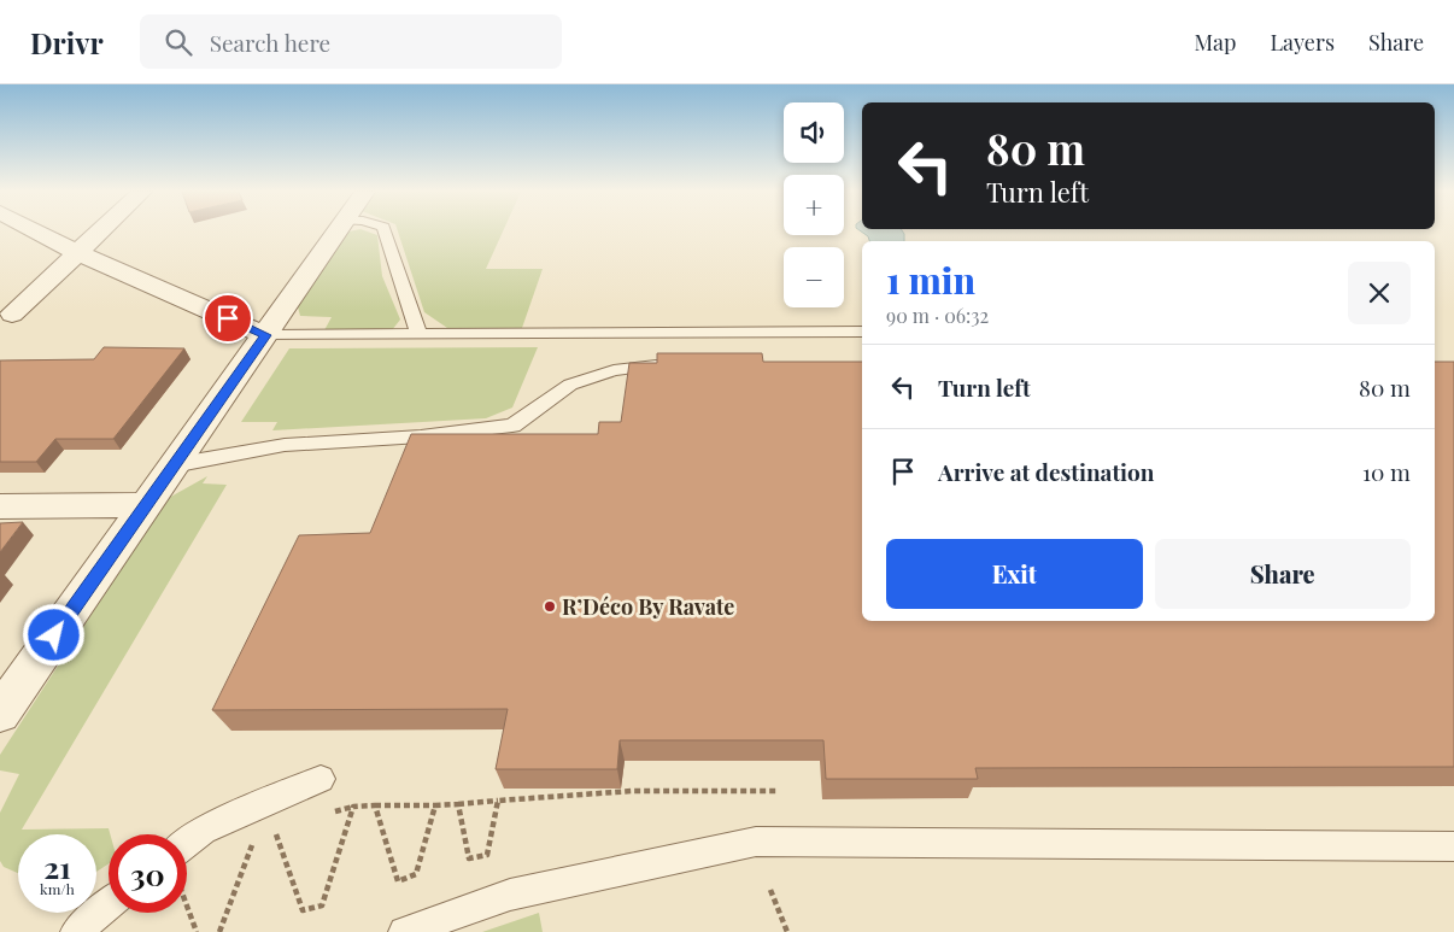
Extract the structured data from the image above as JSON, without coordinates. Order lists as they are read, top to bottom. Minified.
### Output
{"places":["R’Déco By Ravate"],"page":{"header":"Drivr","search":"Search here","nav":["Map","Layers","Share"],"map_buttons":["+","−"],"turn":["80 m","Turn left"],"heading":["1 min","90 m · 06:32"],"list":[{"name":"Turn left","value":"80 m"},{"name":"Arrive at destination","value":"10 m"}],"buttons":["Exit","Share"],"speed":"21 km/h","limit":"30"}}
